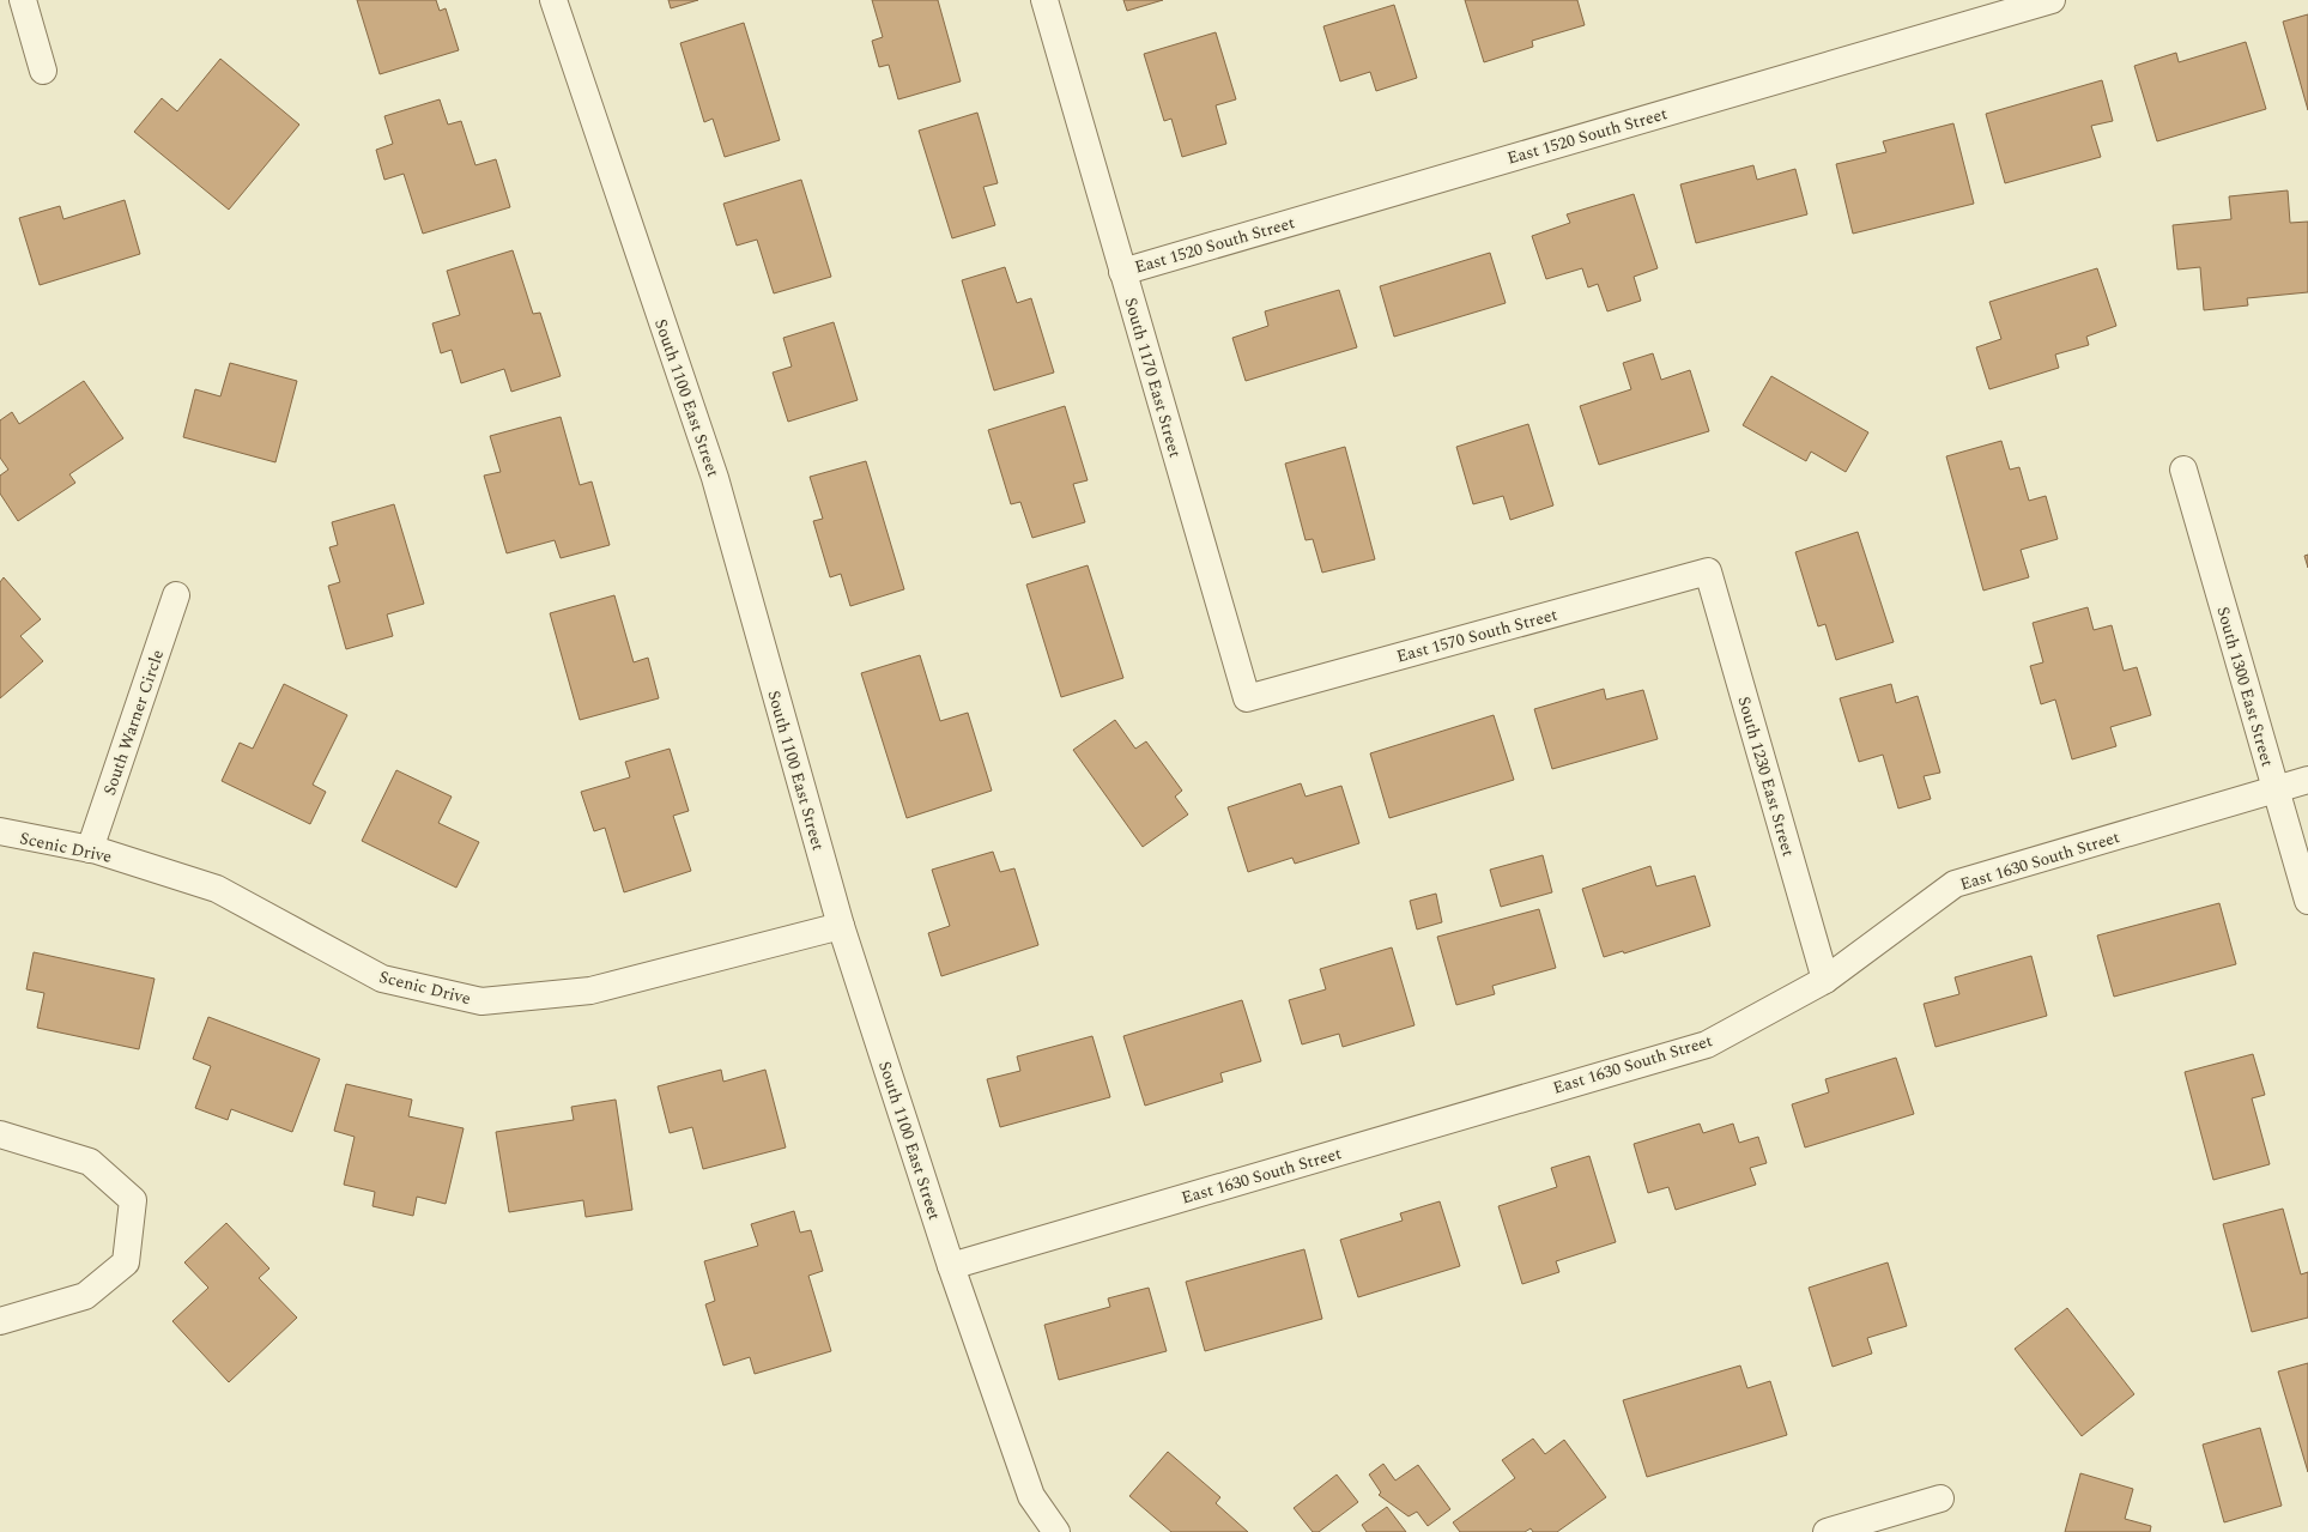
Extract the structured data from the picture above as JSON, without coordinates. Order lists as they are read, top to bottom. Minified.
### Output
{"streets":{"street":["East 1520 South Street","South 1170 East Street","South 1100 East Street","East 1570 South Street","South 1300 East Street","South Warner Circle","South 1230 East Street","Scenic Drive","East 1630 South Street"]},"crossings":[["East 1520 South Street","South 1170 East Street"],["South 1170 East Street","East 1570 South Street"],["South 1100 East Street","Scenic Drive"],["South 1100 East Street","East 1630 South Street"],["East 1570 South Street","South 1230 East Street"],["South 1300 East Street","East 1630 South Street"],["South Warner Circle","Scenic Drive"],["South 1230 East Street","East 1630 South Street"]]}
